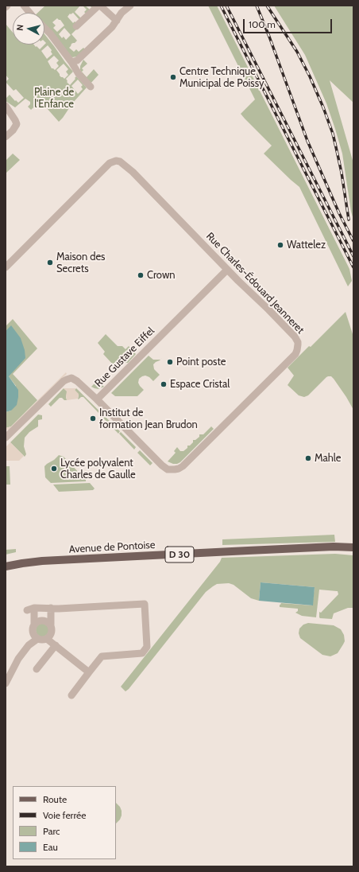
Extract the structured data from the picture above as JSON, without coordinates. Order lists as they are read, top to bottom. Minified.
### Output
{"streets":{"main road":["Avenue de Pontoise","D 30"],"street":["Rue Charles-Édouard Jeanneret","Rue Gustave Eiffel"]},"crossings":[["Rue Charles-Édouard Jeanneret","Rue Gustave Eiffel"]],"parks":["Plaine de l'Enfance"],"places":["Centre Technique Municipal de Poissy","Wattelez","Maison des Secrets","Crown","Point poste","Espace Cristal","Institut de formation Jean Brudon","Mahle","Lycée polyvalent Charles de Gaulle"],"legend":["Route","Voie ferrée","Parc","Eau"],"scale_bar":"100 m","north":"left"}
